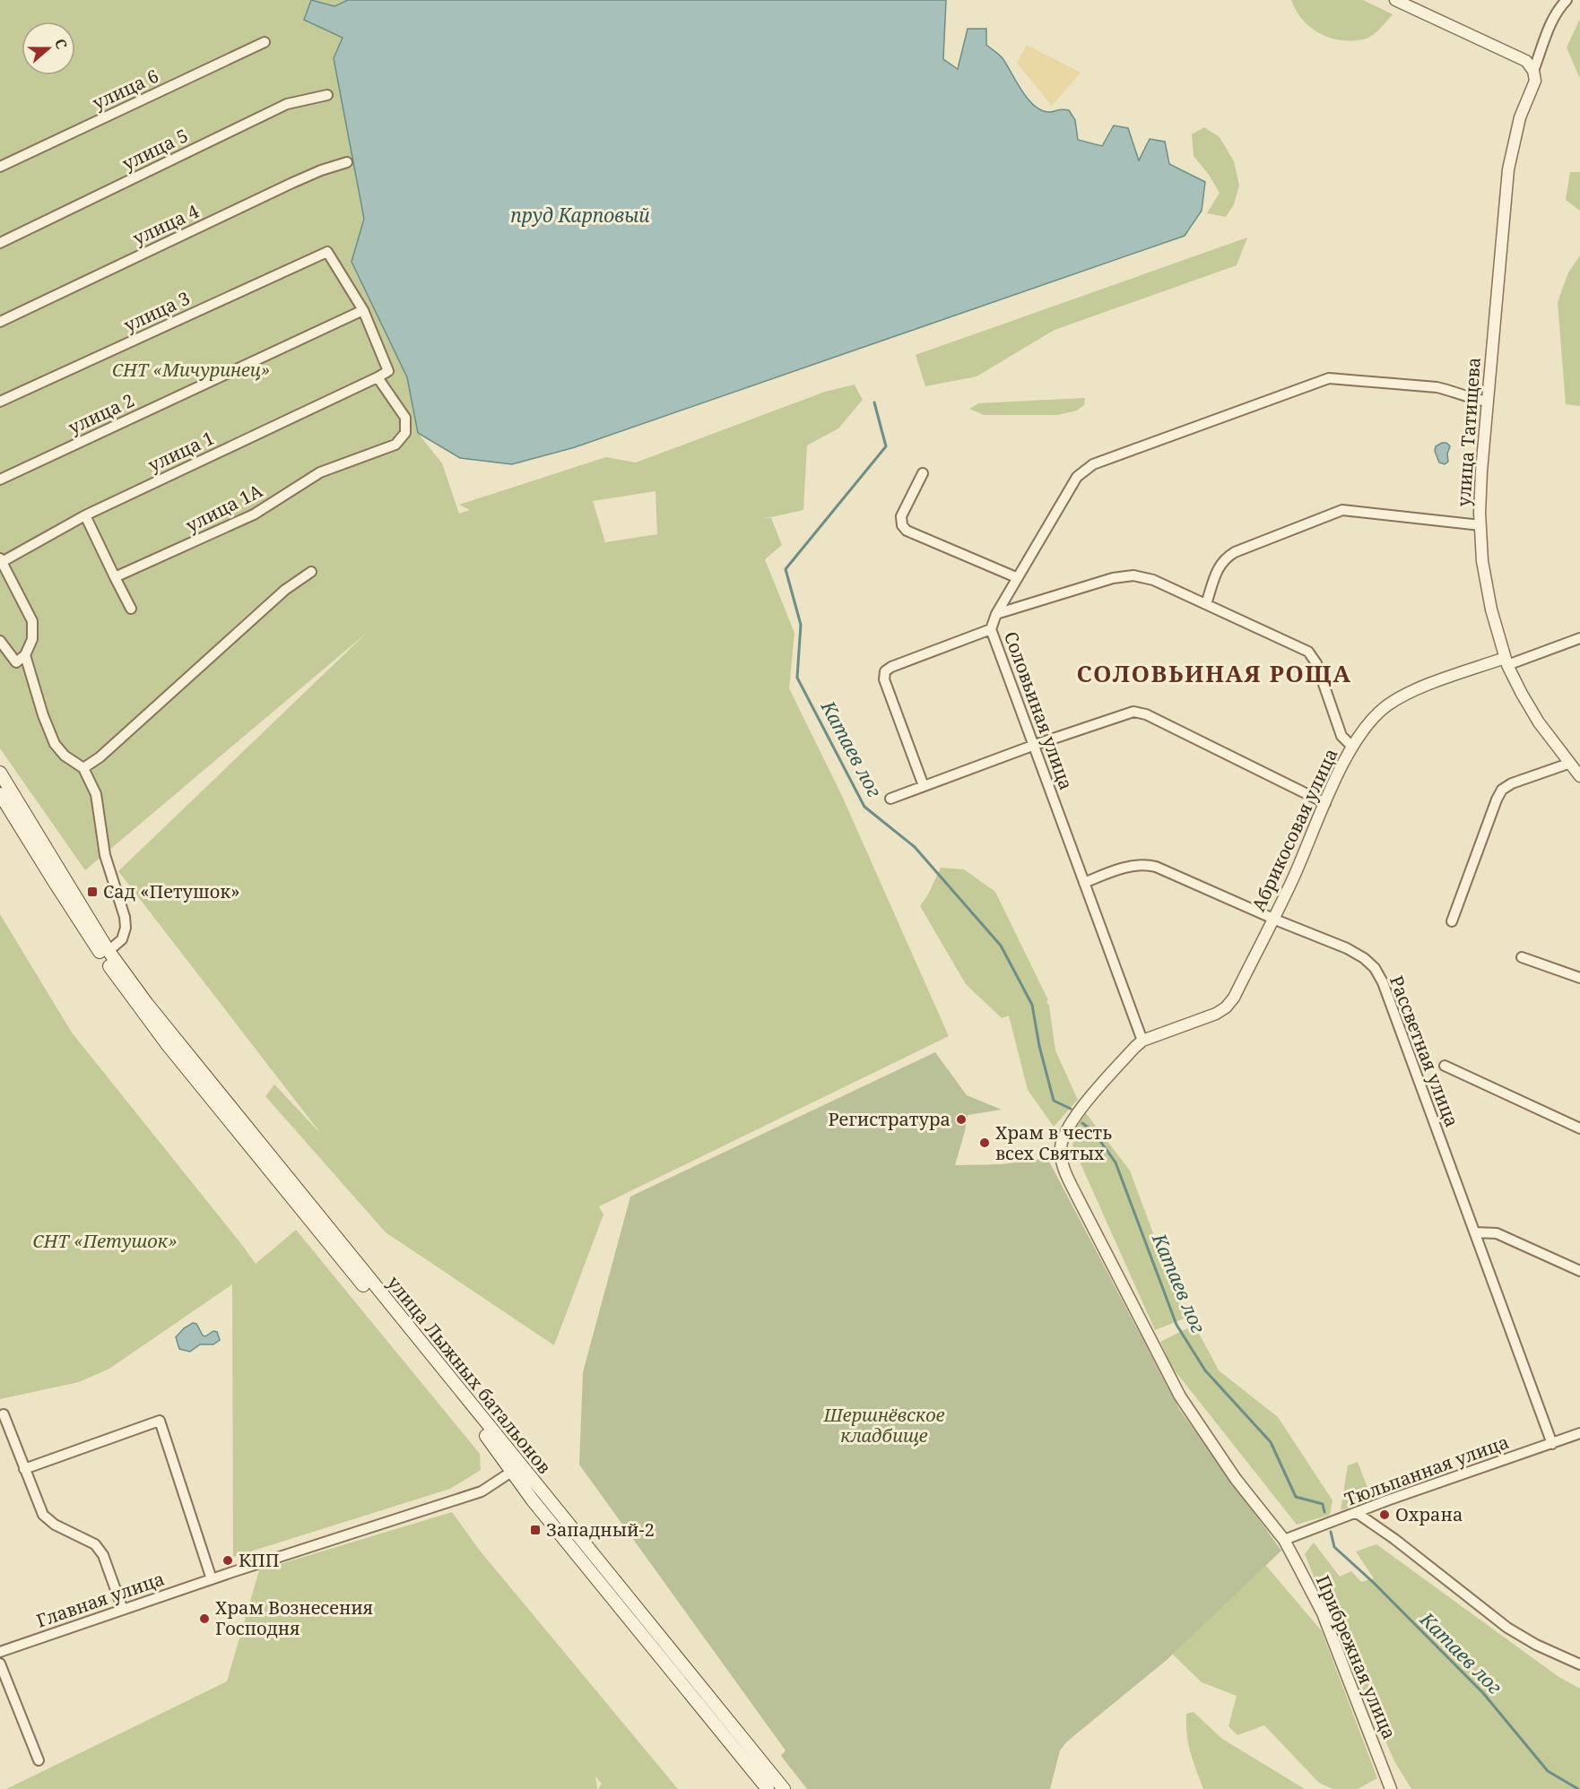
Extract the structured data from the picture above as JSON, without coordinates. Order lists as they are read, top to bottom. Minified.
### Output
{"streets":{"main road":["улица Лыжных батальонов"],"street":["улица 6","улица 5","улица 4","улица 3","улица 2","улица Татищева","улица 1","улица 1А","Соловьиная улица","Абрикосовая улица","Рассветная улица","Тюльпанная улица","Главная улица","Прибрежная улица"]},"crossings":[["улица 3","улица 2"],["улица Татищева","Соловьиная улица"],["улица Татищева","Абрикосовая улица"],["улица 1","улица 1А"],["Соловьиная улица","Абрикосовая улица"],["Соловьиная улица","Рассветная улица"],["Соловьиная улица","Прибрежная улица"],["Абрикосовая улица","Рассветная улица"],["Абрикосовая улица","Прибрежная улица"],["Рассветная улица","Тюльпанная улица"],["улица Лыжных батальонов","Главная улица"],["Тюльпанная улица","Прибрежная улица"]],"districts":["СОЛОВЬИНАЯ РОЩА"],"water":["пруд Карповый","Катаев лог"],"parks":["СНТ «Мичуринец»","СНТ «Петушок»","Шершнёвское кладбище"],"places":{"transit":["Сад «Петушок»","Западный-2"],"other":["Регистратура","Храм в честь всех Святых","Охрана","КПП","Храм Вознесения Господня"]},"north":"right"}
